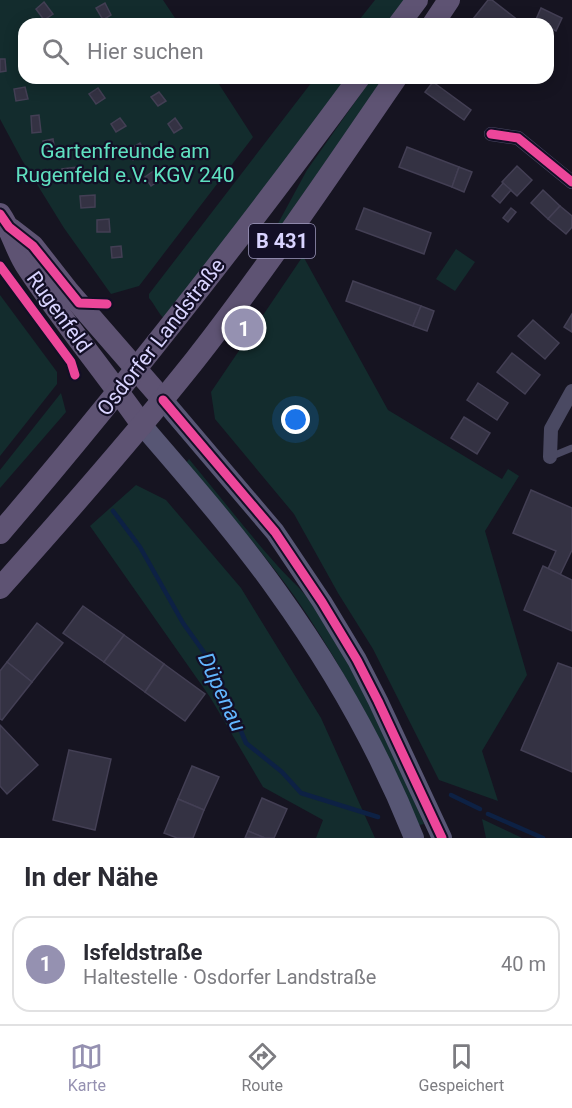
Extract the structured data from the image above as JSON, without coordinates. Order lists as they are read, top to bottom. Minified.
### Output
{"streets":{"main road":["B 431","Rugenfeld","Osdorfer Landstraße"]},"crossings":[["Rugenfeld","Osdorfer Landstraße"]],"water":["Düpenau"],"parks":["Gartenfreunde am Rugenfeld e.V. KGV 240"],"page":{"search":"Hier suchen","pins":"1","heading":"In der Nähe","list":[{"mark":"1","name":"Isfeldstraße","note":"Haltestelle · Osdorfer Landstraße","value":"40 m"}],"nav":["Karte","Route","Gespeichert"]}}
